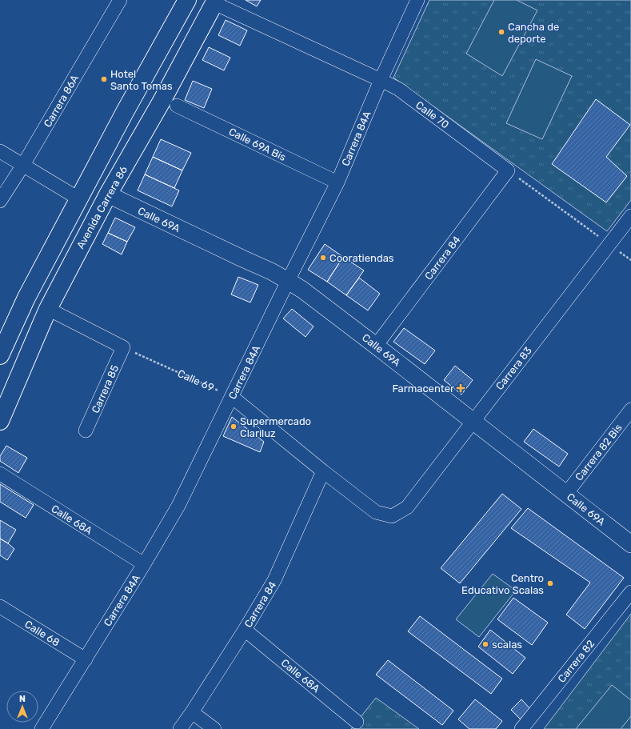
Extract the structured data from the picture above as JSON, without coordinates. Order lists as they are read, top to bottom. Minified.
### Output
{"streets":{"main road":["Avenida Carrera 86"],"street":["Carrera 86A","Calle 70","Carrera 84A","Calle 69A Bis","Calle 69A","Carrera 84","Carrera 83","Carrera 85","Carrera 82 Bis","Calle 68A","Calle 68","Carrera 82"],"path":["Calle 69"]},"crossings":[["Calle 70","Carrera 84A"],["Calle 70","Avenida Carrera 86"],["Calle 70","Carrera 84"],["Carrera 84A","Calle 69A Bis"],["Carrera 84A","Calle 69A"],["Carrera 84A","Calle 69"],["Carrera 84A","Calle 68A"],["Carrera 84A","Calle 68"],["Avenida Carrera 86","Calle 69A"],["Calle 69A","Carrera 84"],["Calle 69A","Carrera 83"],["Calle 69A","Carrera 82 Bis"],["Carrera 84","Carrera 83"],["Carrera 84","Calle 68A"],["Calle 69","Carrera 85"]],"places":{"other":["Cancha de deporte","Hotel Santo Tomas","Cooratiendas","Supermercado Clariluz","Centro Educativo Scalas","scalas"],"health":["Farmacenter"]},"north":"top"}
